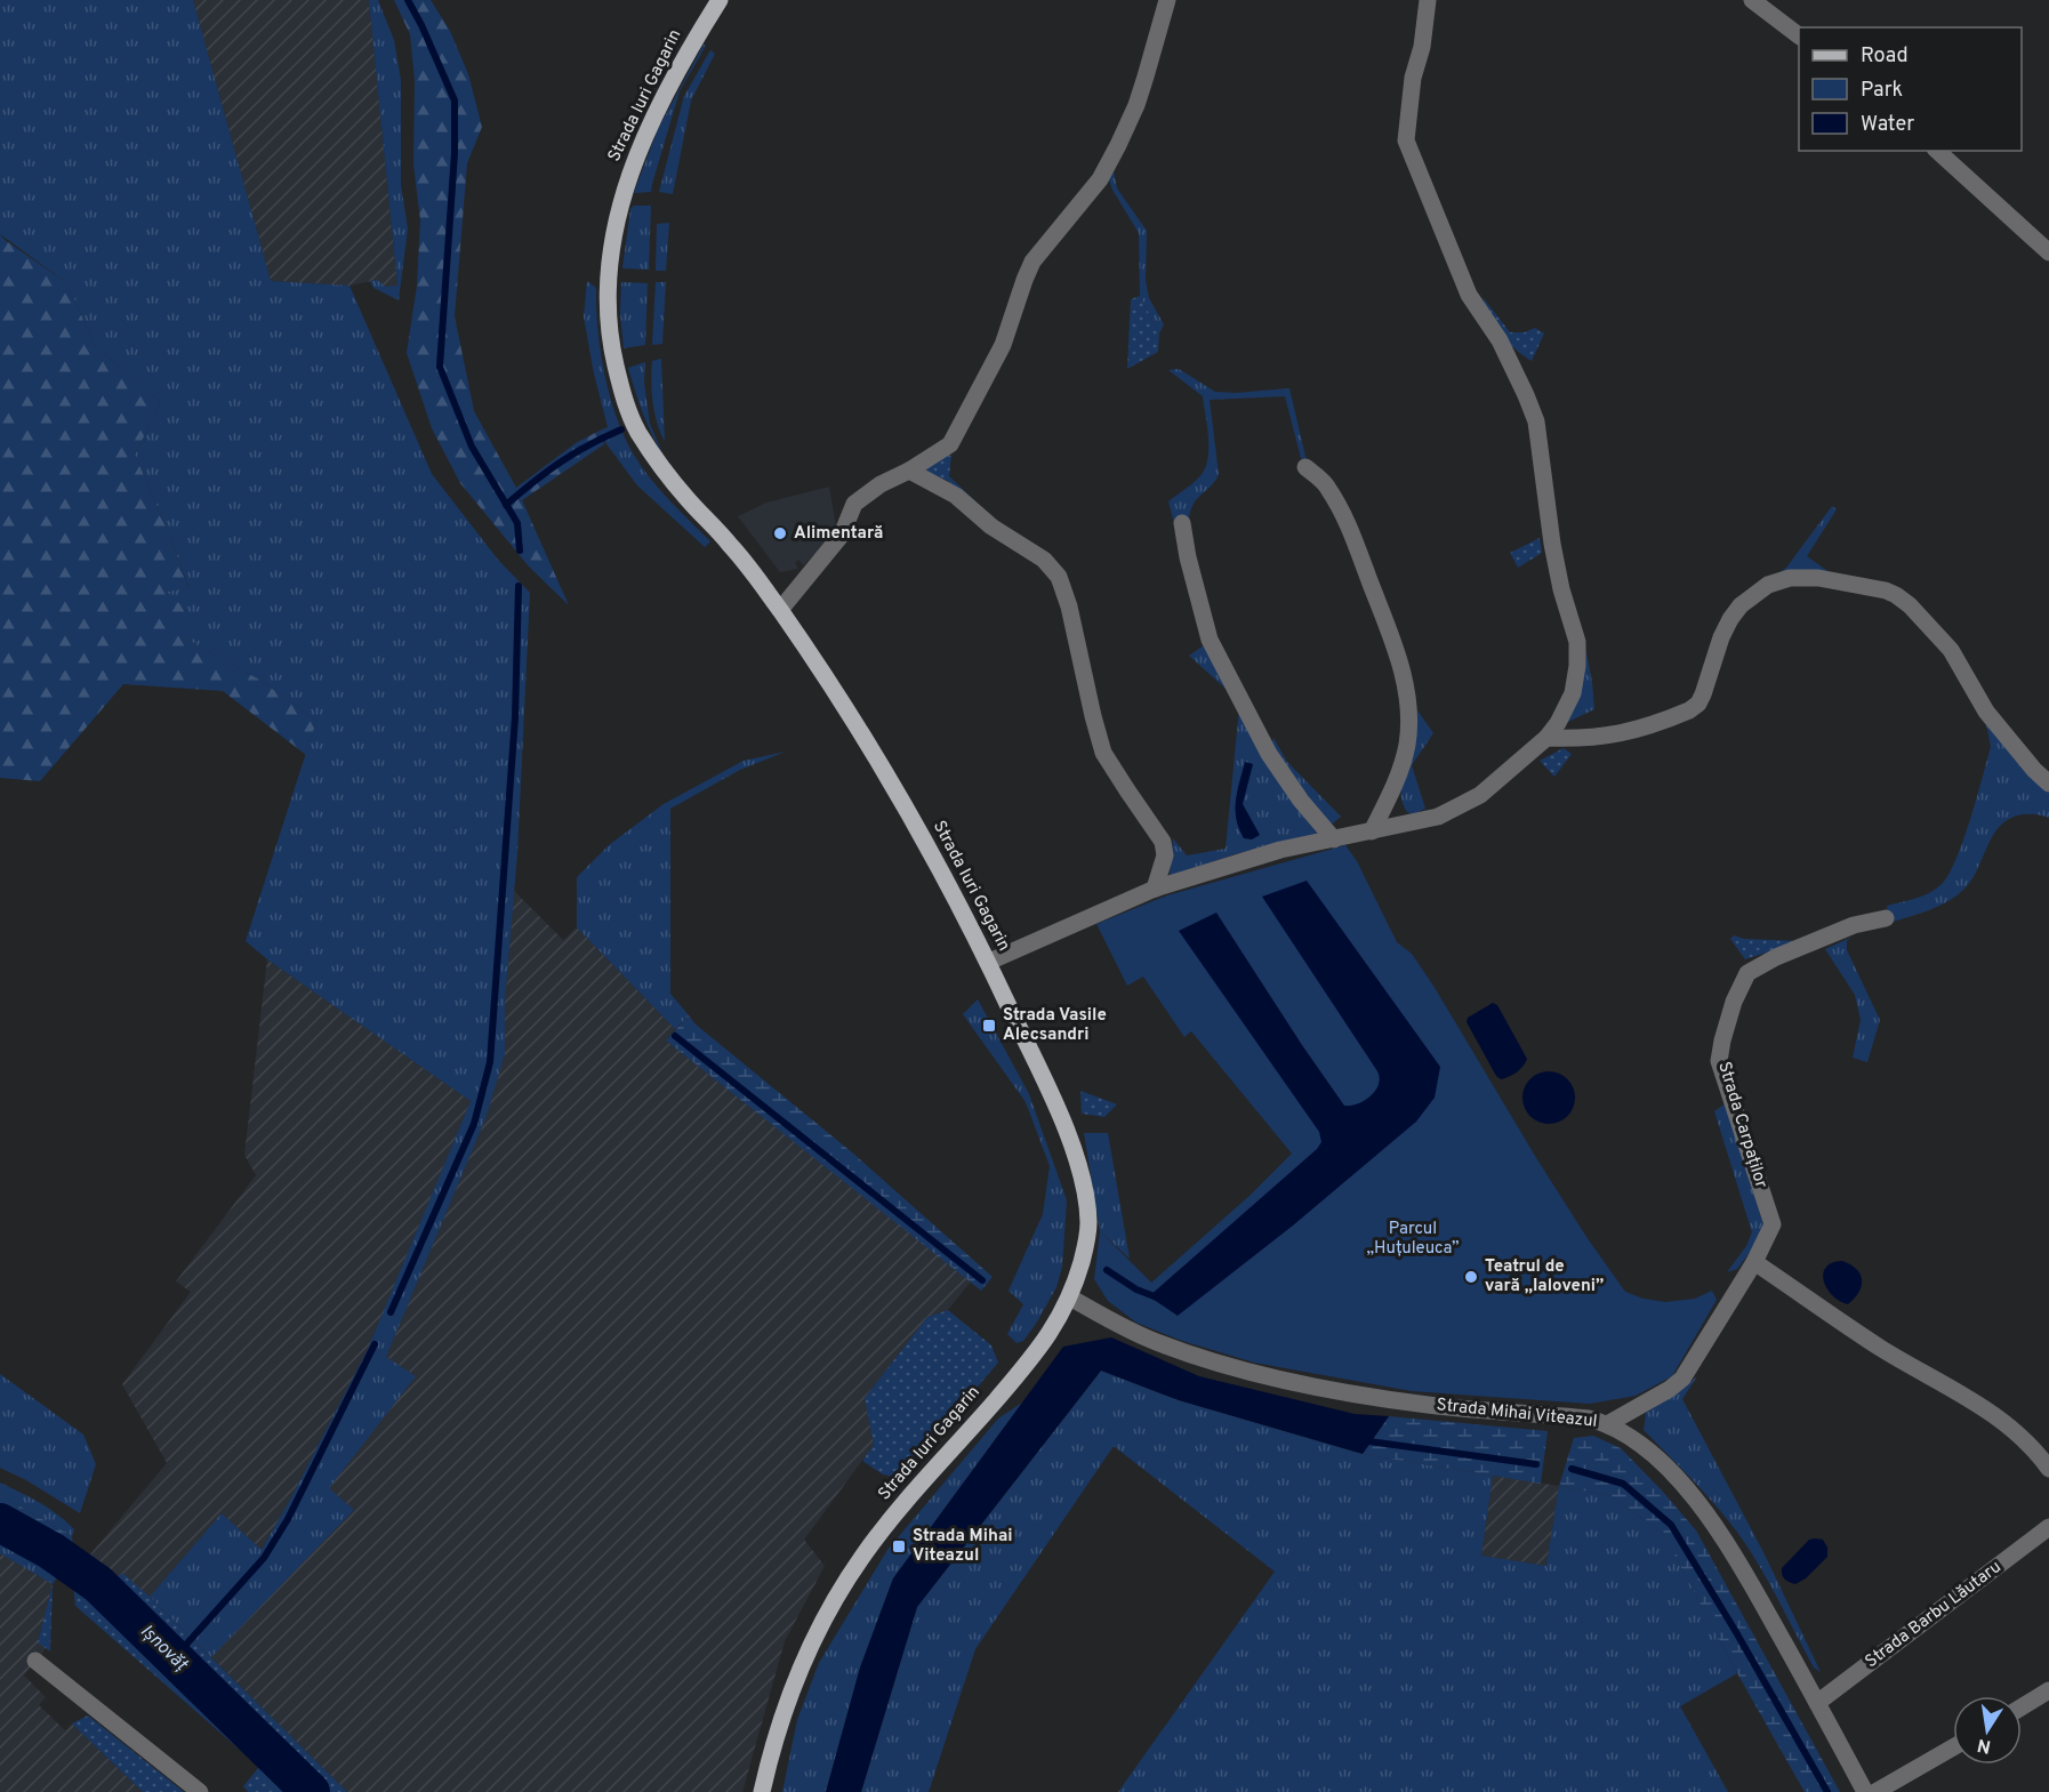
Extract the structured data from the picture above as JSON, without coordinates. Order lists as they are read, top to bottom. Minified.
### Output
{"streets":{"main road":["Strada Iuri Gagarin"],"street":["Strada Carpaților","Strada Mihai Viteazul","Strada Barbu Lăutaru"]},"crossings":[["Strada Iuri Gagarin","Strada Mihai Viteazul"],["Strada Carpaților","Strada Mihai Viteazul"],["Strada Mihai Viteazul","Strada Barbu Lăutaru"]],"water":["Ișnovăț"],"parks":["Parcul „Huțuleuca”"],"places":{"other":["Alimentară","Teatrul de vară „Ialoveni”"],"transit":["Strada Vasile Alecsandri","Strada Mihai Viteazul"]},"legend":["Road","Park","Water"],"north":"bottom"}
